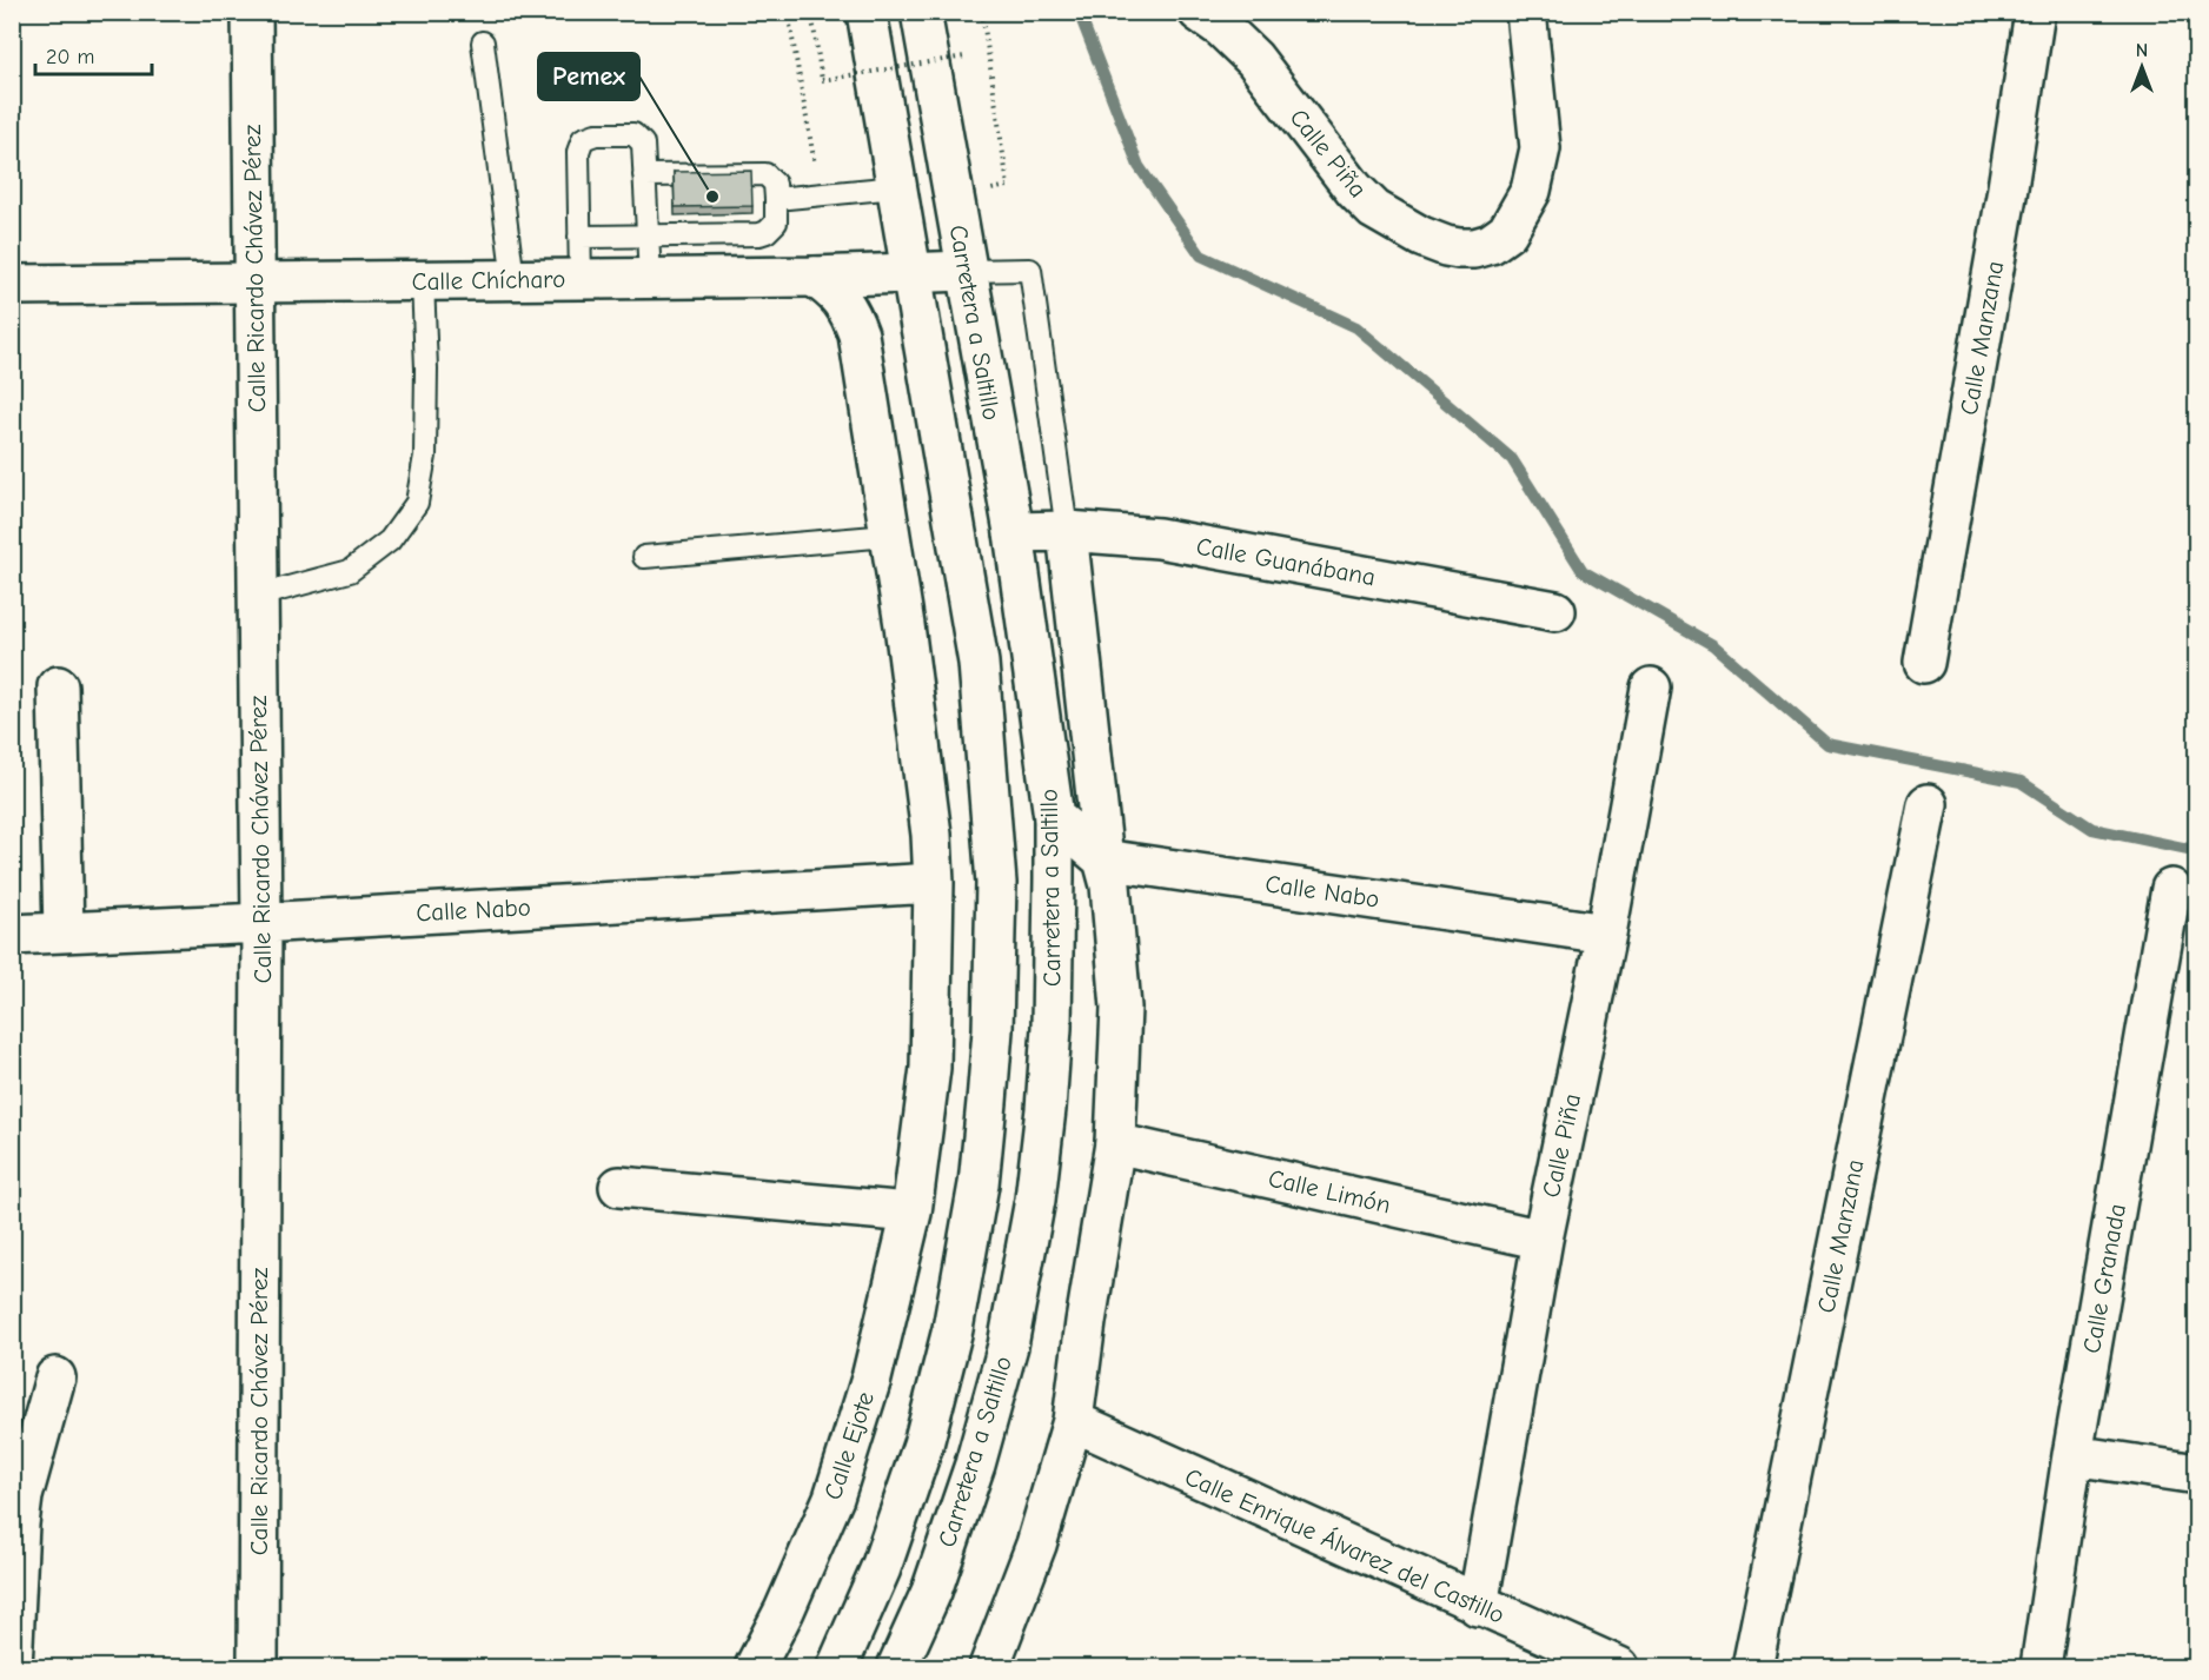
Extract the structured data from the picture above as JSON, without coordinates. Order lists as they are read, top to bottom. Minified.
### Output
{"streets":{"street":["Calle Piña","Calle Ricardo Chávez Pérez","Calle Chícharo","Carretera a Saltillo","Calle Manzana","Calle Guanábana","Calle Nabo","Calle Limón","Calle Granada","Calle Ejote","Calle Enrique Álvarez del Castillo"]},"crossings":[["Calle Piña","Calle Nabo"],["Calle Piña","Calle Limón"],["Calle Piña","Calle Enrique Álvarez del Castillo"],["Calle Ricardo Chávez Pérez","Calle Chícharo"],["Calle Ricardo Chávez Pérez","Calle Nabo"],["Calle Chícharo","Carretera a Saltillo"],["Calle Chícharo","Calle Ejote"],["Carretera a Saltillo","Calle Guanábana"],["Calle Nabo","Calle Ejote"]],"places":["Pemex"],"scale_bar":"20 m","north":"top"}
